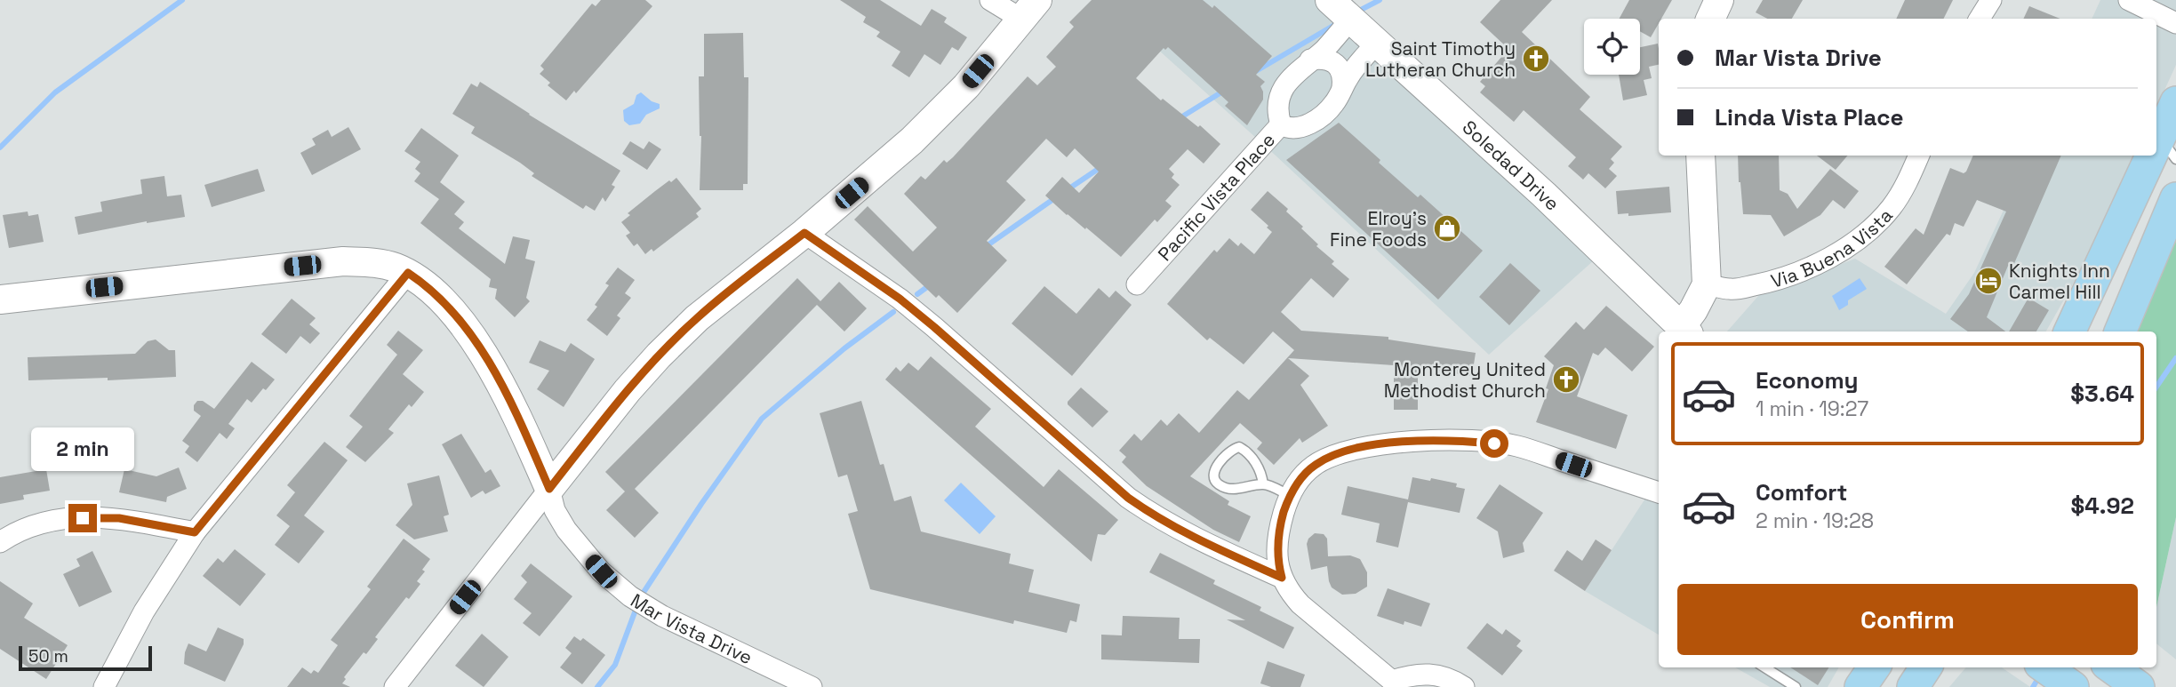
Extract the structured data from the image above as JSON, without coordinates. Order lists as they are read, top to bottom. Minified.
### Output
{"streets":{"street":["Soledad Drive","Pacific Vista Place","Via Buena Vista","Mar Vista Drive"]},"crossings":[["Soledad Drive","Pacific Vista Place"]],"places":{"church":["Saint Timothy Lutheran Church","Monterey United Methodist Church"],"shop":["Elroy’s Fine Foods"],"hotel":["Knights Inn Carmel Hill"]},"scale_bar":"50 m","page":{"banner":["Mar Vista Drive","Linda Vista Place"],"list":[{"name":"Economy","note":"1 min · 19:27","value":"$3.64"},{"name":"Comfort","note":"2 min · 19:28","value":"$4.92"}],"bubble":"2 min","buttons":"Confirm","scale":"50 m"}}
